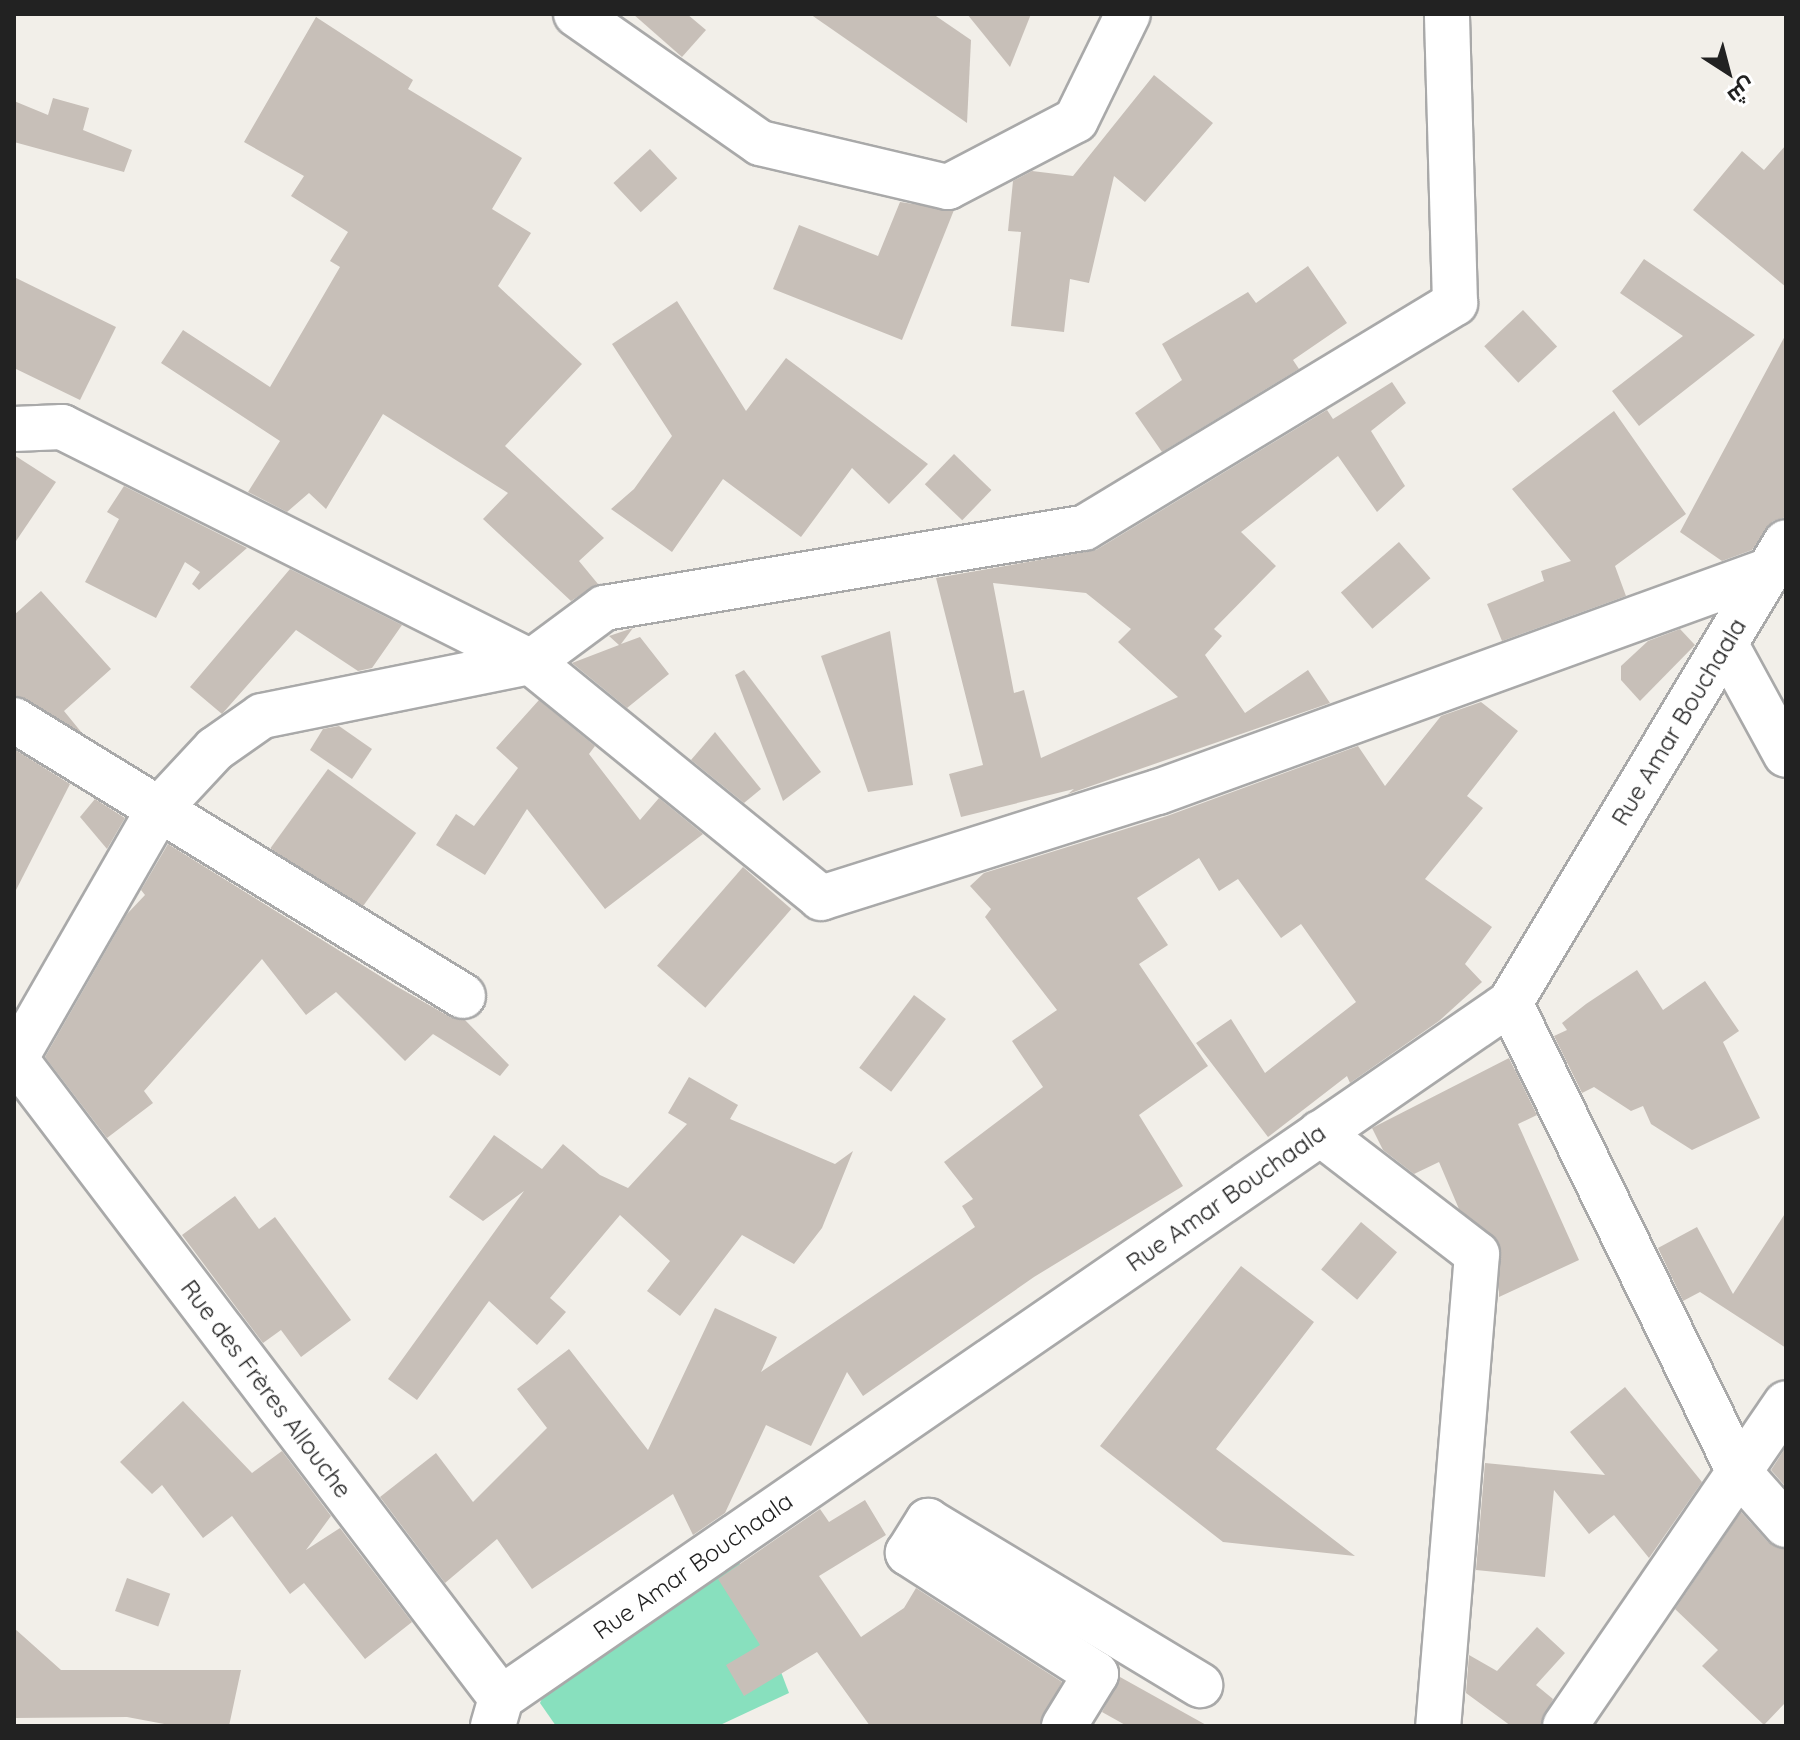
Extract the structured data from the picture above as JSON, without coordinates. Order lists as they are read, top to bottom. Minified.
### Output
{"streets":{"street":["Rue Amar Bouchaala","Rue des Frères Allouche"]},"crossings":[["Rue Amar Bouchaala","Rue des Frères Allouche"]],"north":"bottom right"}
